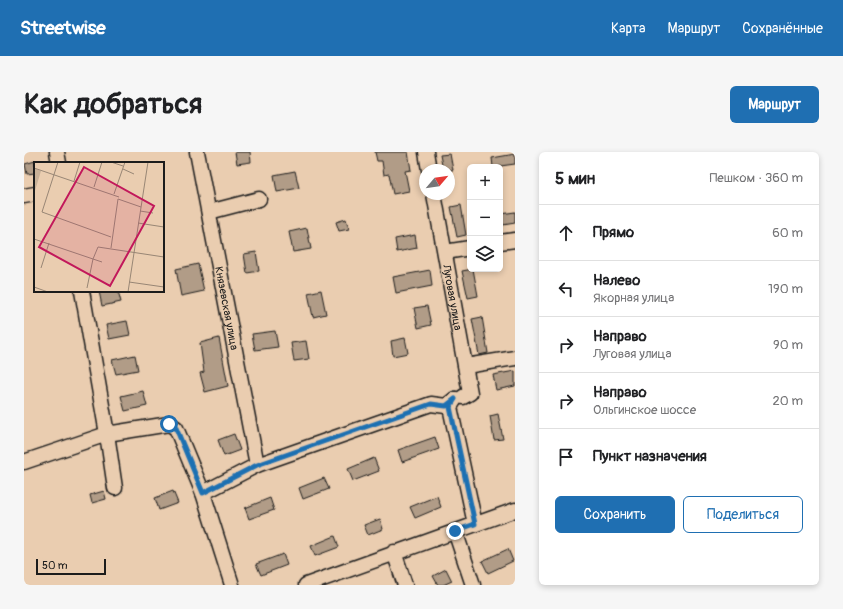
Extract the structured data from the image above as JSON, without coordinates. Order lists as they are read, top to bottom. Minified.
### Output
{"streets":{"street":["Луговая улица","Князевская улица"]},"scale_bar":"50 m","north":"top right","page":{"header":"Streetwise","nav":["Карта","Маршрут","Сохранённые"],"buttons":["Маршрут",["Сохранить","Поделиться"]],"title":"Как добраться","heading":["5 мин","Пешком · 360 m"],"map_buttons":["+","−"],"list":[["Прямо","60 m"],["Налево","Якорная улица","190 m"],["Направо","Луговая улица","90 m"],["Направо","Ольгинское шоссе","20 m"],"Пункт назначения"],"scale":"50 m"}}
